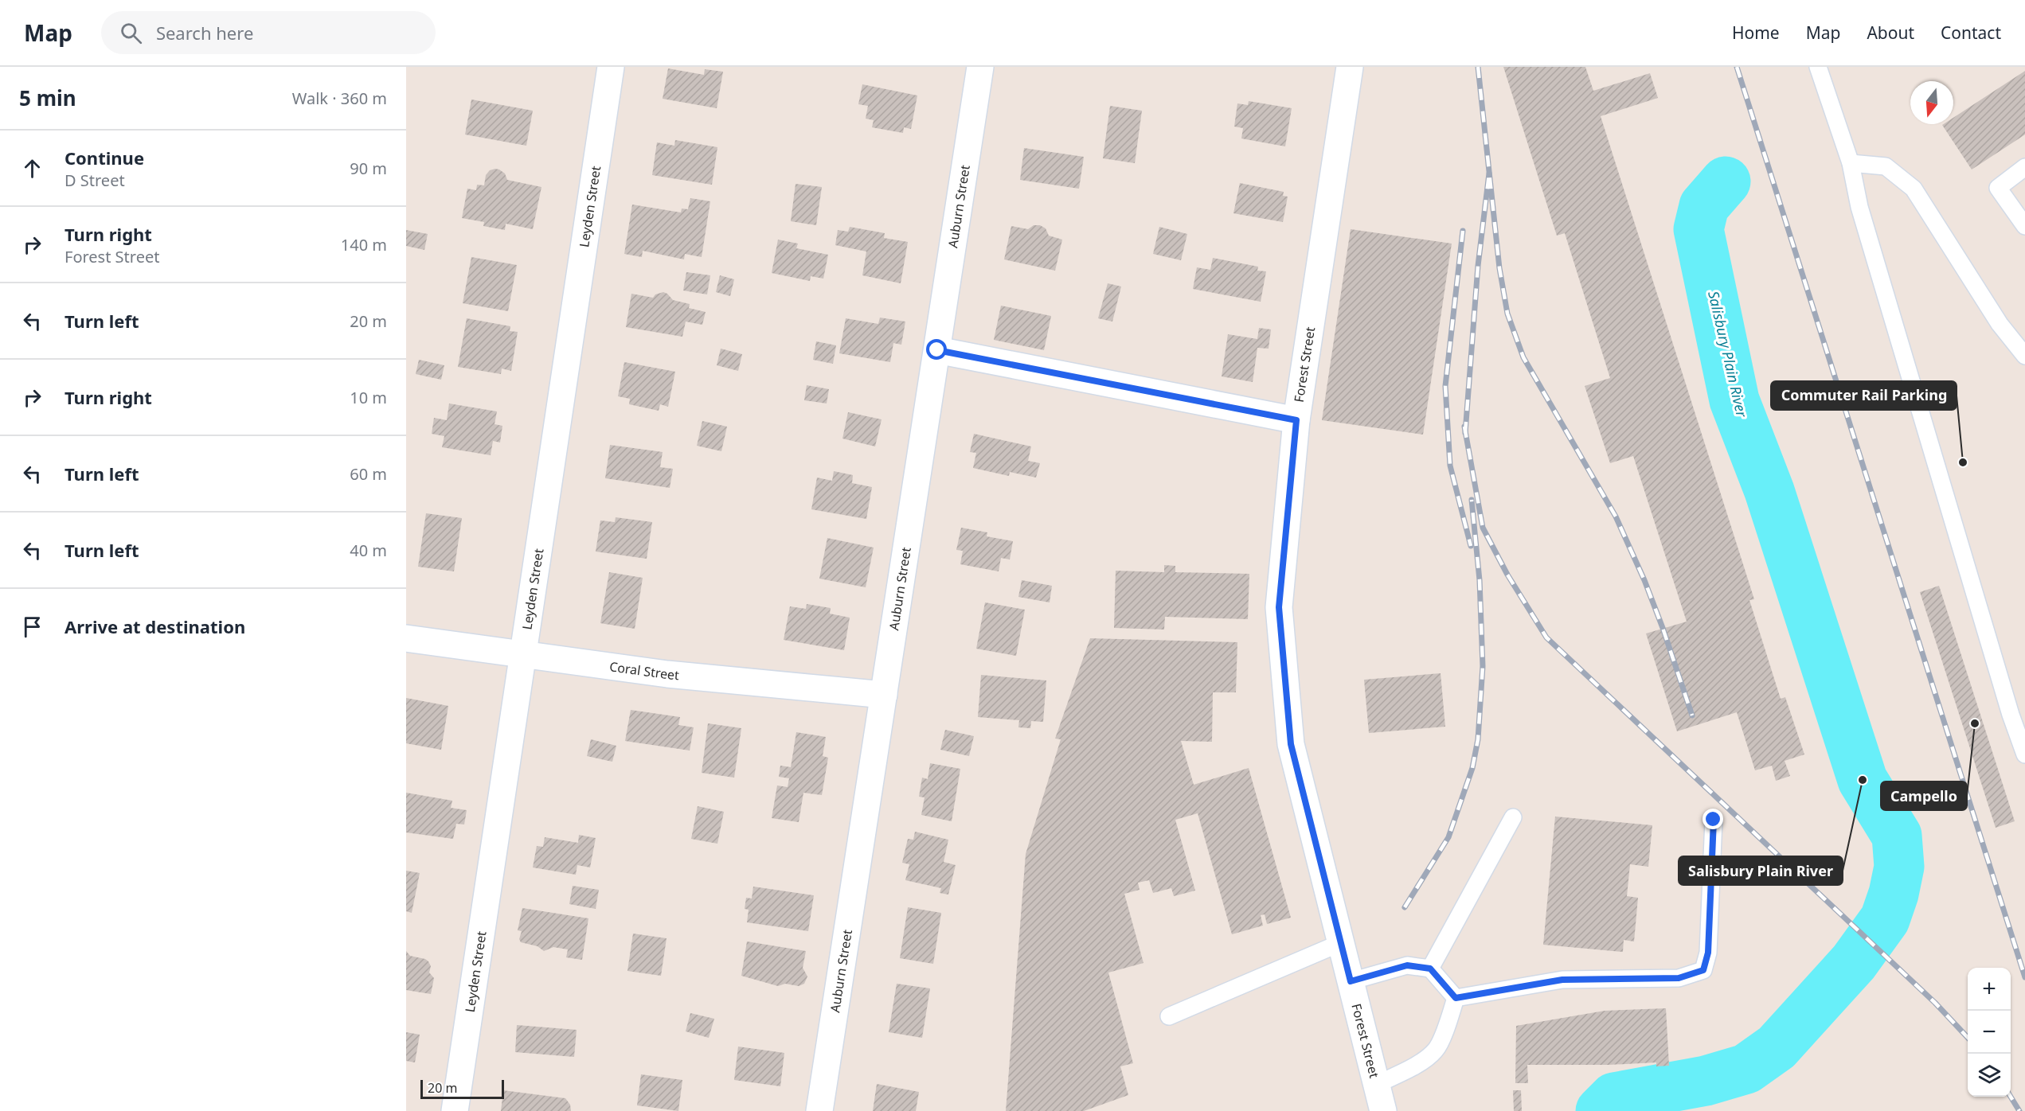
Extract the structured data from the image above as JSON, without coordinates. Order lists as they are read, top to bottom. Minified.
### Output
{"streets":{"street":["Leyden Street","Auburn Street","Forest Street","Coral Street"]},"crossings":[["Leyden Street","Coral Street"],["Auburn Street","Coral Street"]],"water":["Salisbury Plain River"],"places":["Commuter Rail Parking","Campello","Salisbury Plain River"],"scale_bar":"20 m","north":"bottom","page":{"header":"Map","search":"Search here","nav":["Home","Map","About","Contact"],"heading":["5 min","Walk · 360 m"],"list":[["Continue","D Street","90 m"],["Turn right","Forest Street","140 m"],["Turn left","20 m"],["Turn right","10 m"],["Turn left","60 m"],["Turn left","40 m"],"Arrive at destination"],"map_buttons":["+","−"],"scale":"20 m"}}
